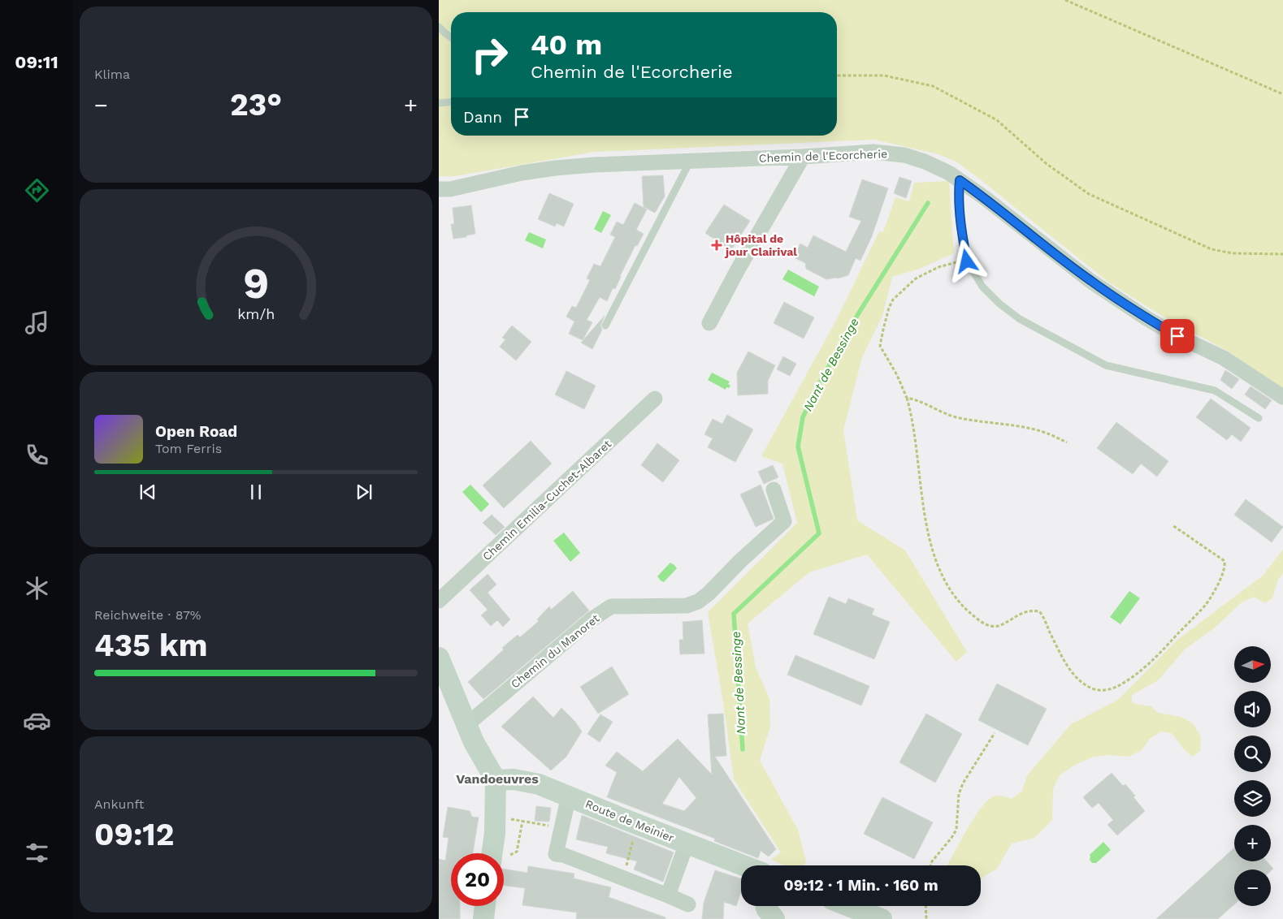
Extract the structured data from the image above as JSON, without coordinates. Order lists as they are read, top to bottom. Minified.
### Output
{"streets":{"street":["Chemin de l'Ecorcherie","Chemin Emilia-Cuchet-Albaret","Chemin du Manoret","Route de Meinier"]},"districts":["Vandoeuvres"],"water":["Nant de Bessinge"],"places":{"health":["Hôpital de jour Clairival"]},"north":"right","page":{"tabs":"09:11","tile":["Klima",["Reichweite · 87%","435 km"],["Ankunft","09:12"]],"turn":["40 m","Chemin de l'Ecorcherie"],"heat":["−","23°","+"],"then":"Dann","song":["Open Road","Tom Ferris"],"map_buttons":["+","−"],"limit":"20","trip":"09:12 · 1 Min. · 160 m","gauge":["9","km/h"]}}
